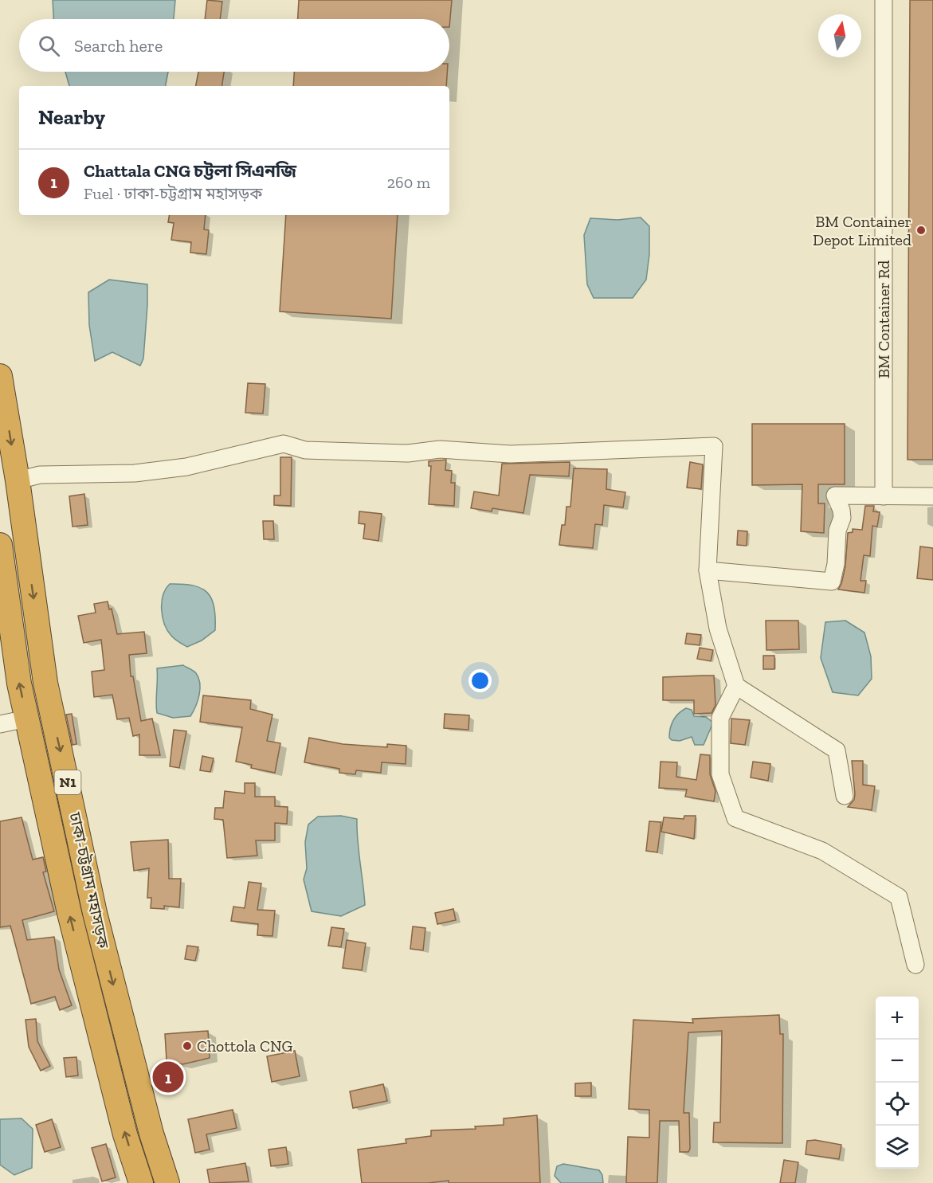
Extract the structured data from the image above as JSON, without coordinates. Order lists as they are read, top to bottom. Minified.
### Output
{"streets":{"highway":["N1","ঢাকা-চট্টগ্রাম মহাসড়ক"],"street":["BM Container Rd"]},"places":["BM Container Depot Limited","Chottola CNG"],"north":"top","page":{"search":"Search here","heading":"Nearby","list":[{"mark":"1","name":"Chattala CNG চট্টলা সিএনজি","note":"Fuel · ঢাকা-চট্টগ্রাম মহাসড়ক","value":"260 m"}],"map_buttons":["+","−"],"pins":"1"}}
